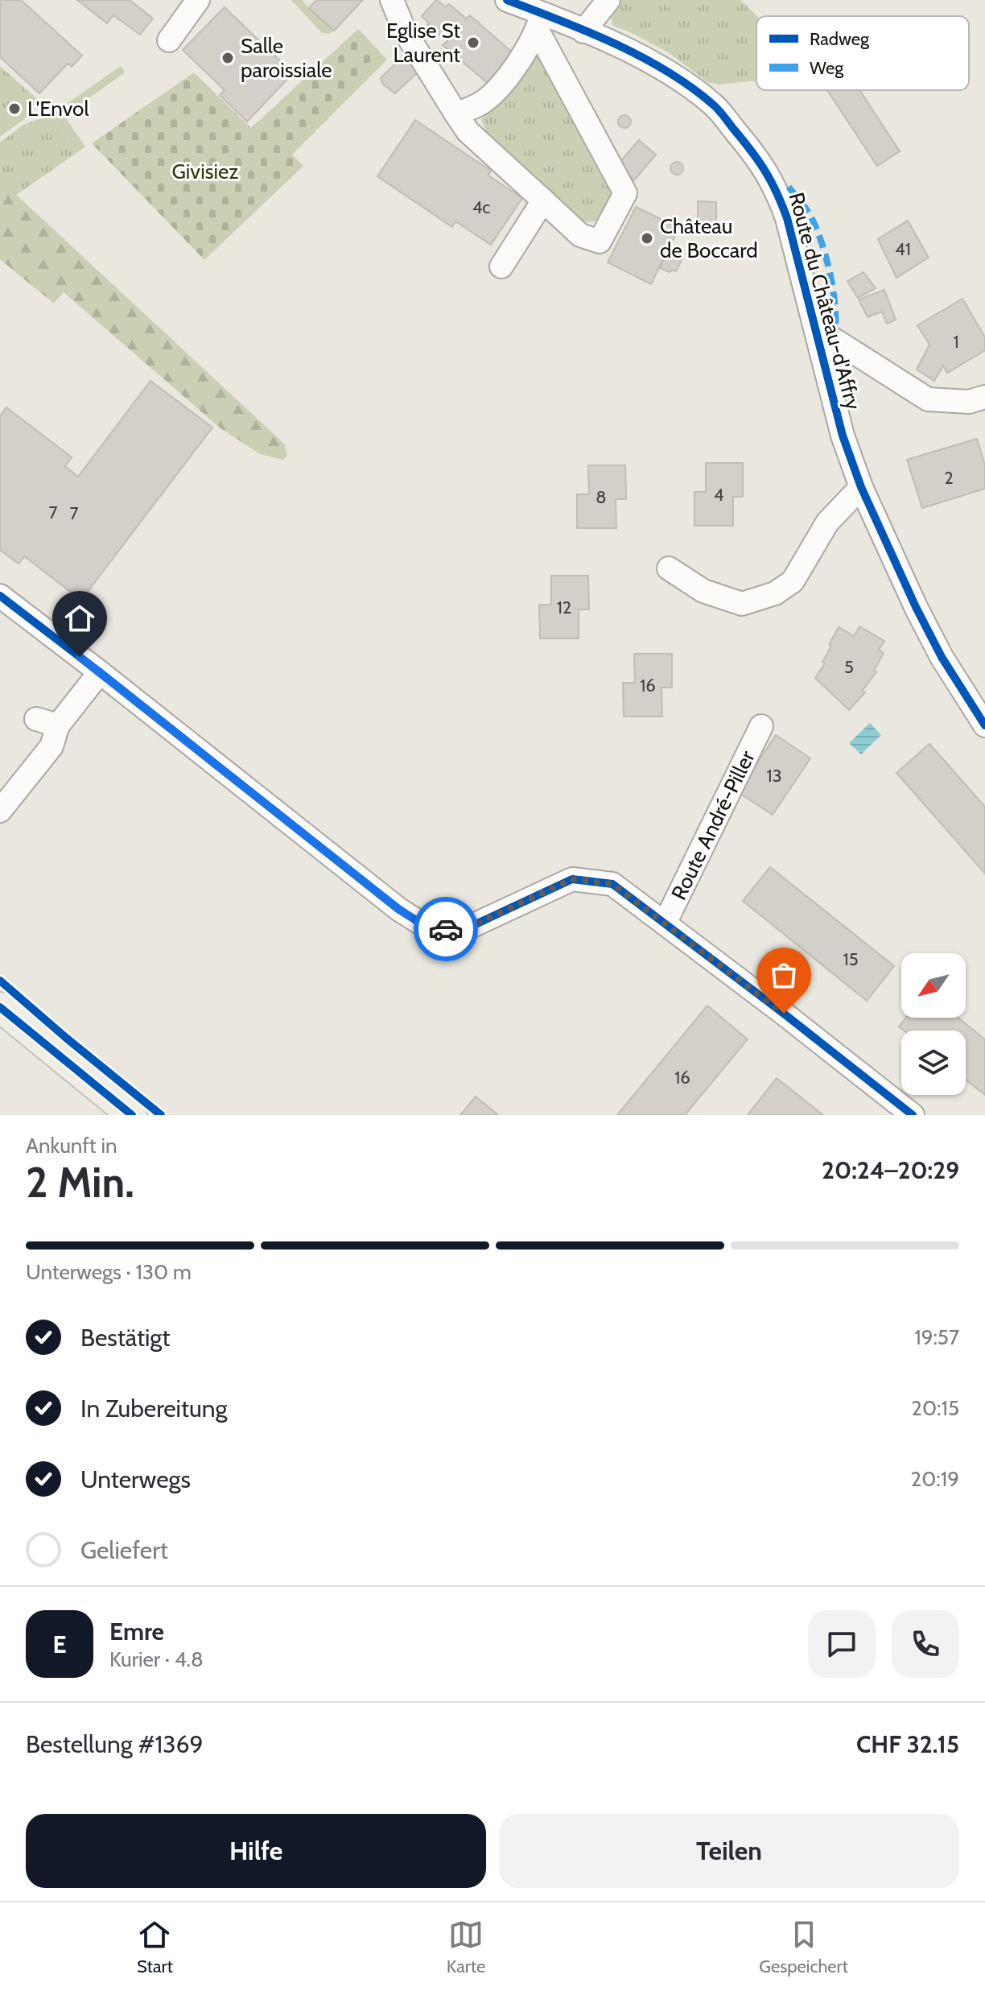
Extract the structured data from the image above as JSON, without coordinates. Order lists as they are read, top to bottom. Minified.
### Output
{"streets":{"street":["Route du Château-d'Affry","Route André-Piller"]},"parks":["Givisiez"],"places":["Eglise St Laurent","Salle paroissiale","L'Envol","Château de Boccard"],"house_numbers":["4c","41","1","2","4","8","7","7","12","5","16","13","15","16"],"legend":["Radweg","Weg"],"north":"bottom left","page":{"heading":["2 Min.","Ankunft in","20:24–20:29"],"panel":["Emre","Kurier · 4.8","Bestellung #1369","CHF 32.15"],"bar":"Unterwegs · 130 m","list":[["Bestätigt","19:57"],["In Zubereitung","20:15"],["Unterwegs","20:19"],"Geliefert"],"round":"E","buttons":["Hilfe","Teilen"],"tabs":["Start","Karte","Gespeichert"]}}
